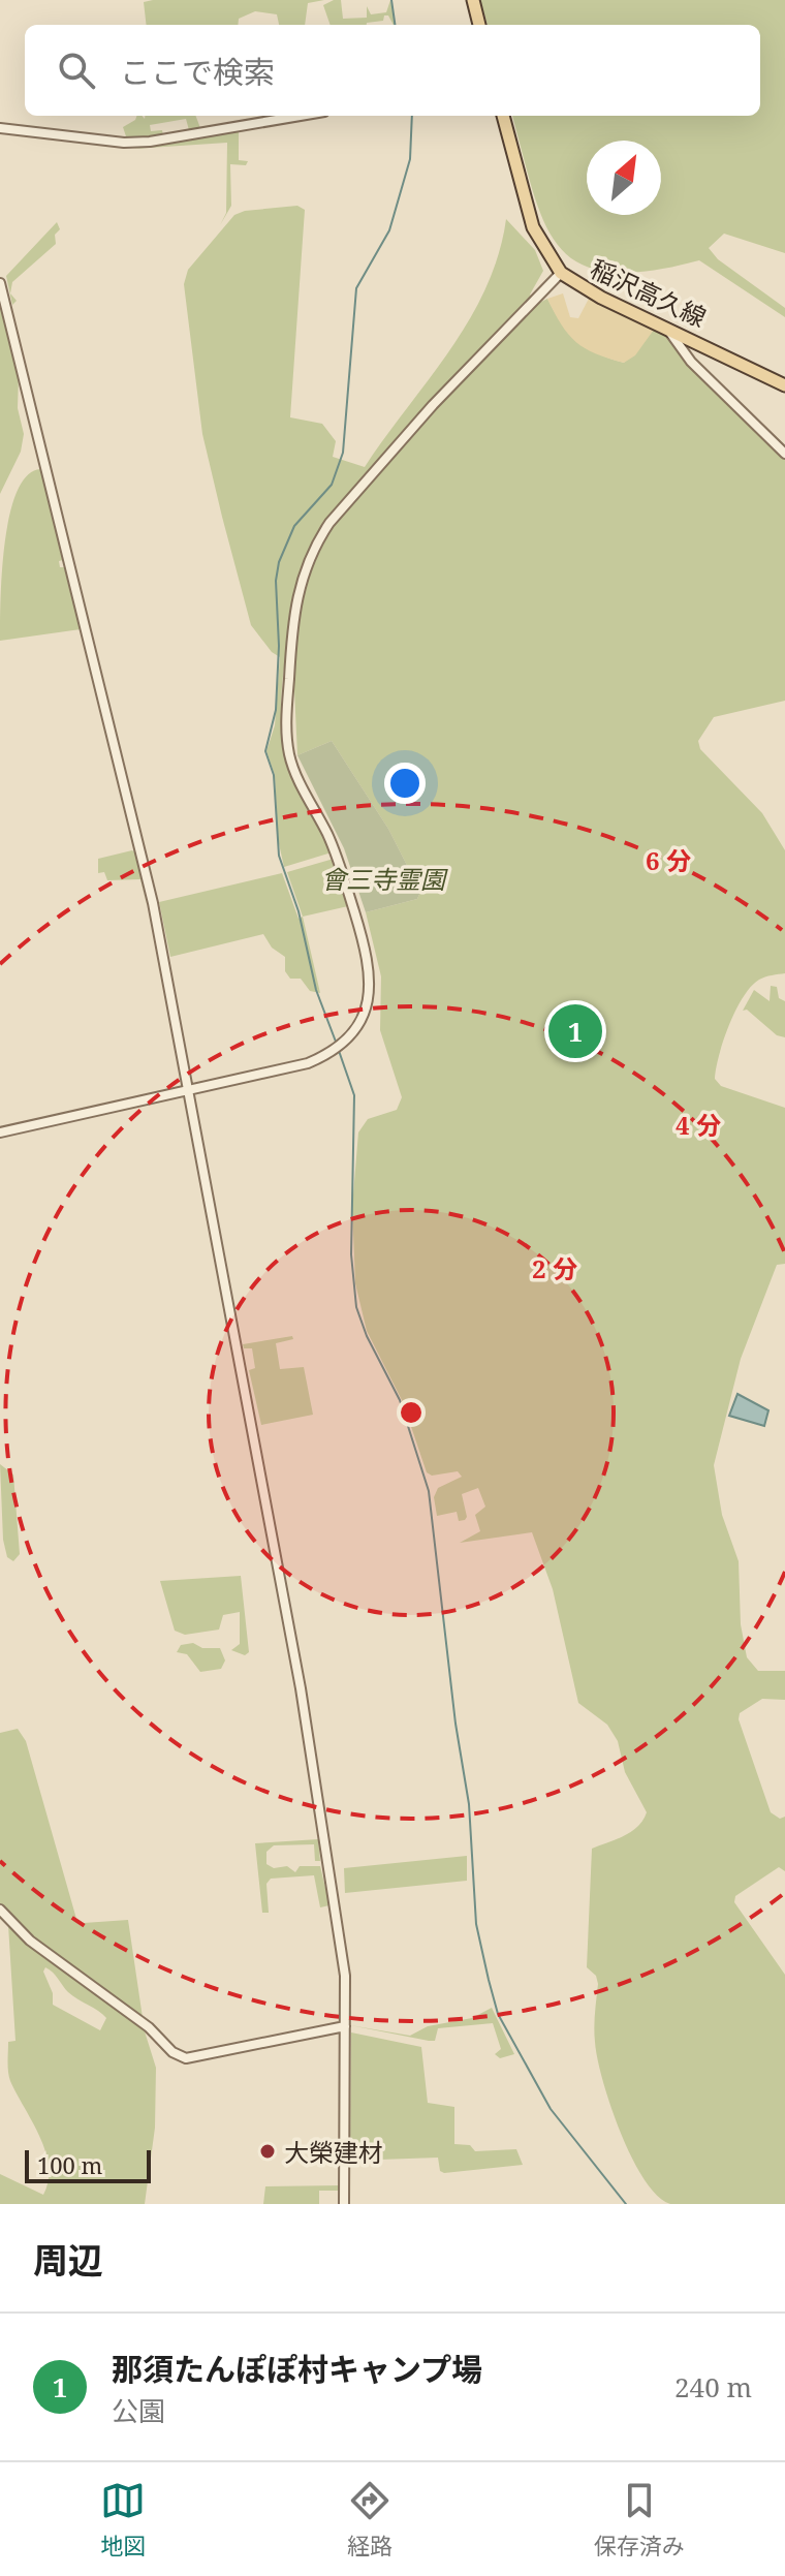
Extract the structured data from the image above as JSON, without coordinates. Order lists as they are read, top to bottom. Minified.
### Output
{"streets":{"main road":["稲沢高久線"]},"parks":["會三寺霊園"],"places":["大榮建材"],"scale_bar":"100 m","north":"top right","page":{"search":"ここで検索","pins":"1","scale":"100 m","heading":"周辺","list":[{"mark":"1","name":"那須たんぽぽ村キャンプ場","note":"公園","value":"240 m"}],"nav":["地図","経路","保存済み"]},"rings":["6 分","4 分","2 分"]}
